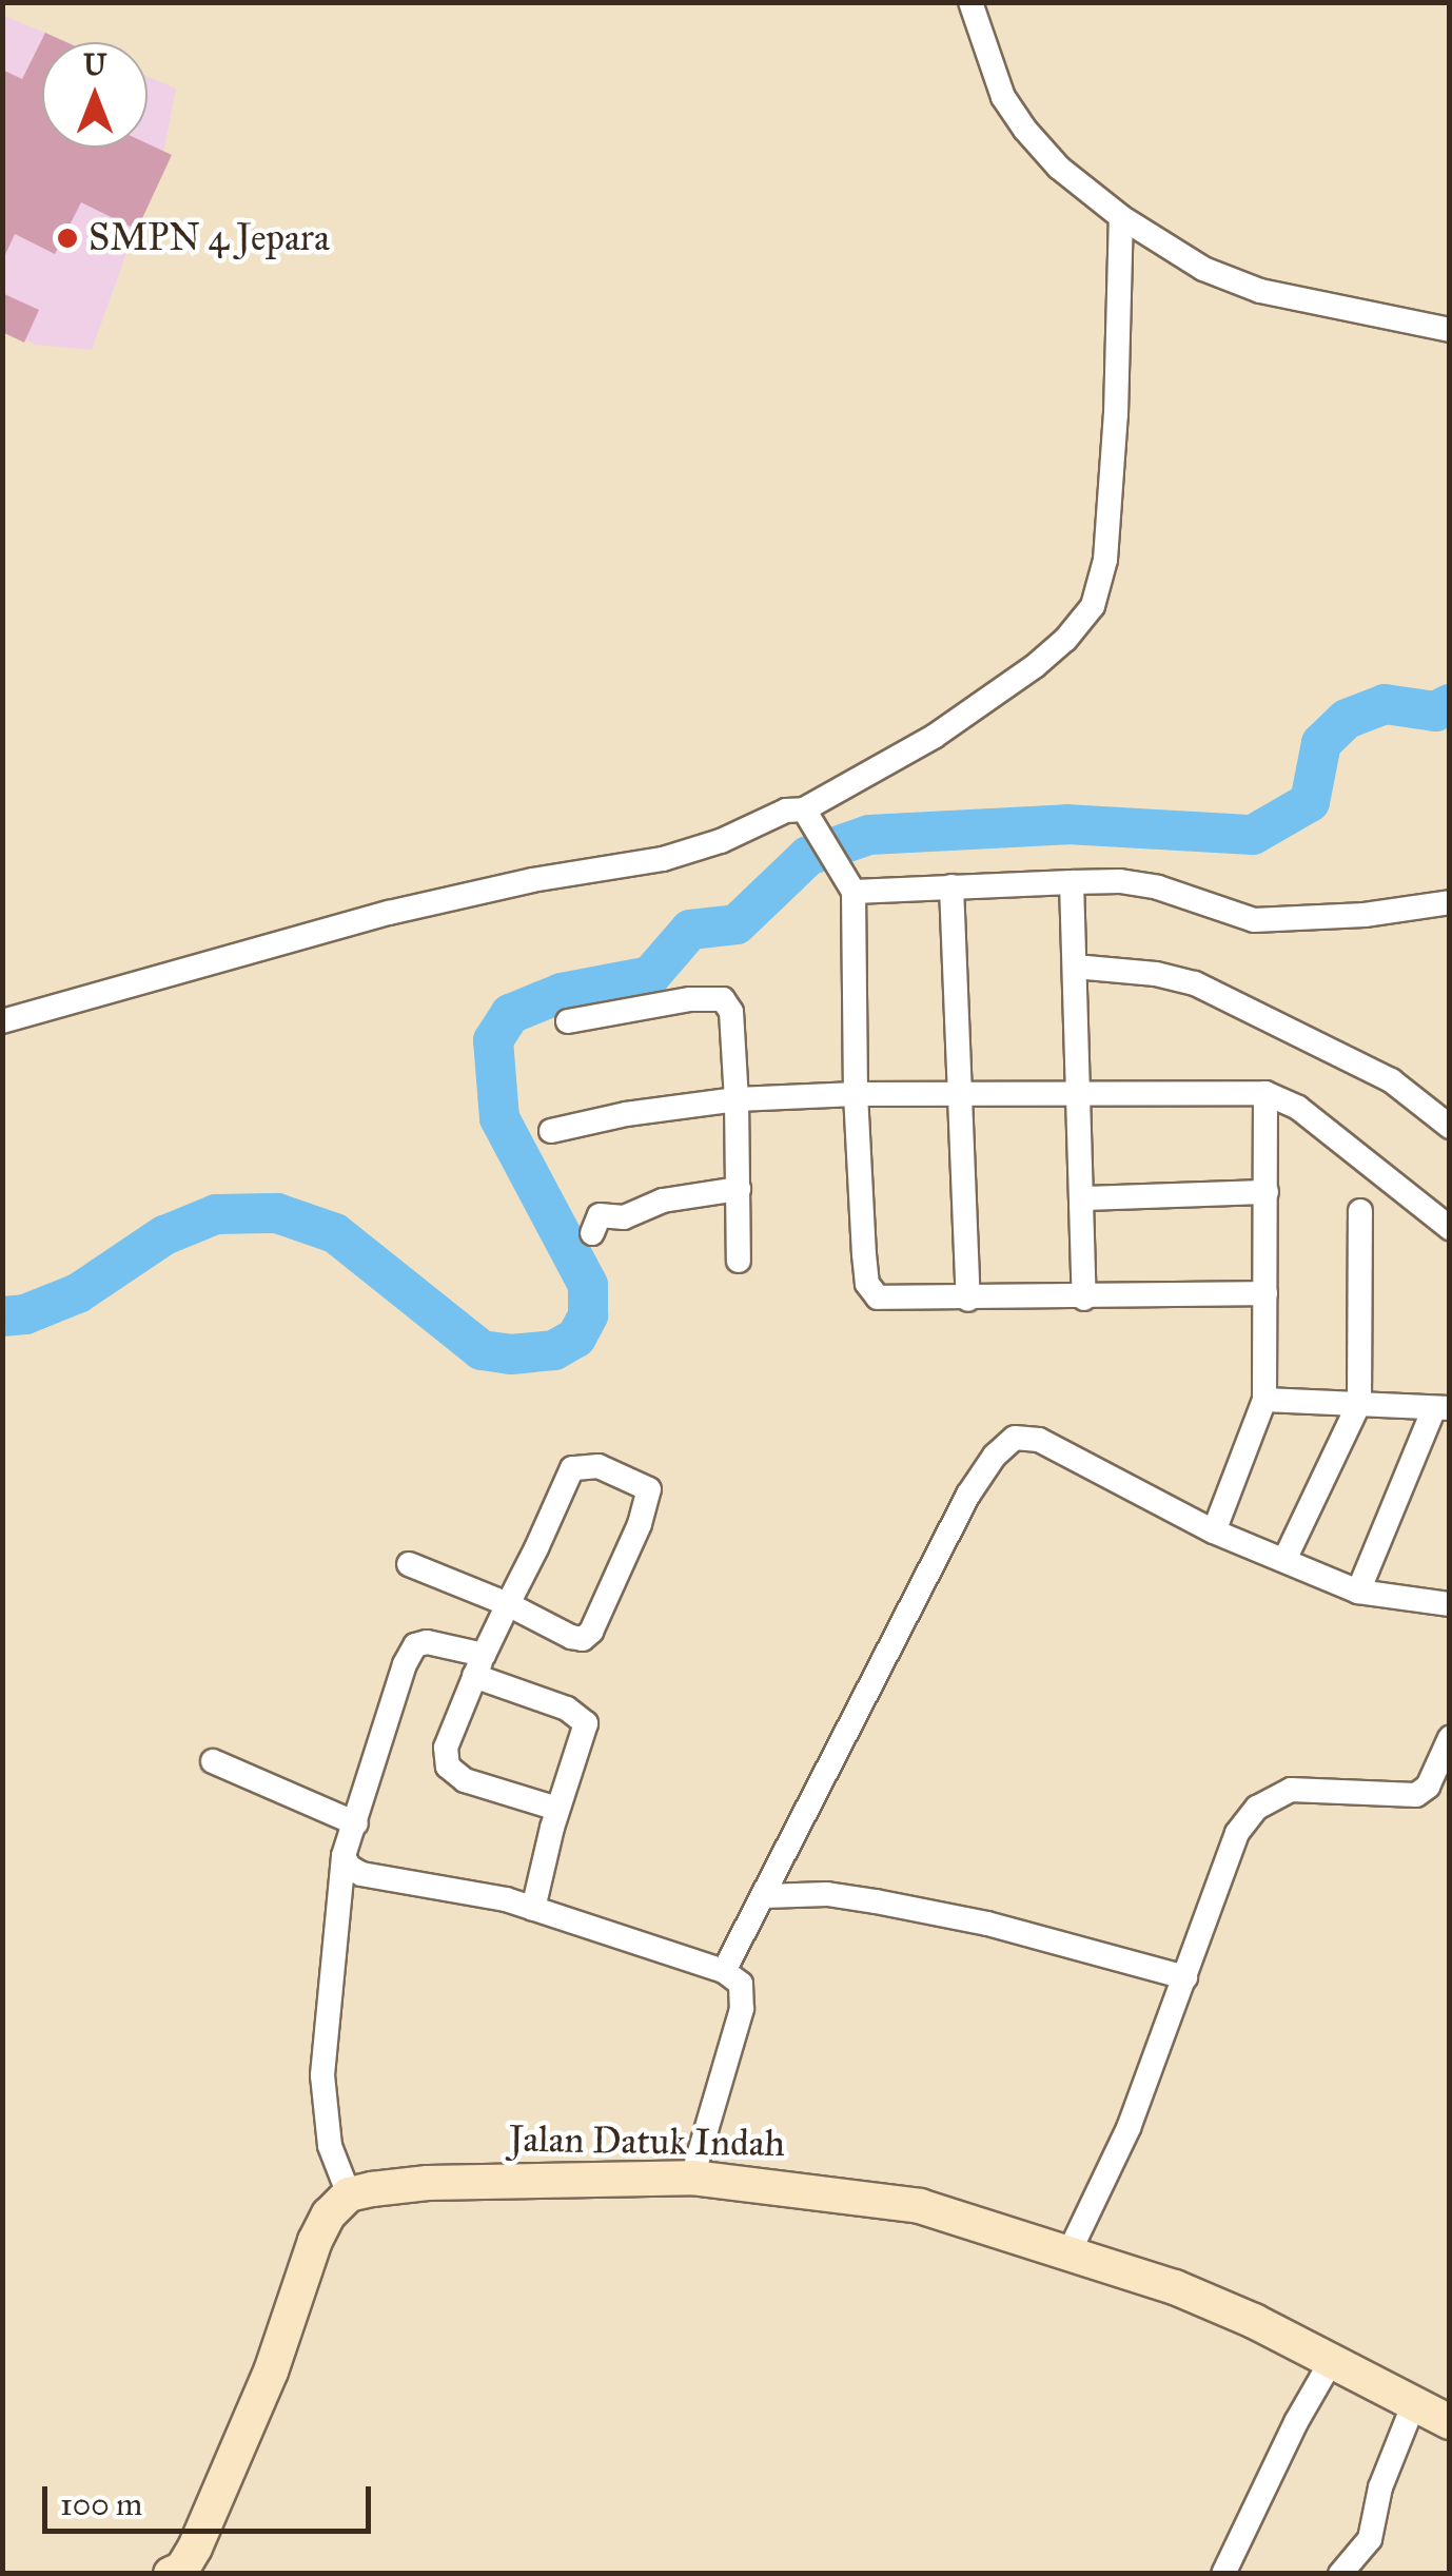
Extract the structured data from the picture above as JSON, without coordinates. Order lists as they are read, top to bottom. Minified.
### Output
{"streets":{"street":["Jalan Datuk Indah"]},"places":["SMPN 4 Jepara"],"scale_bar":"100 m","north":"top"}
